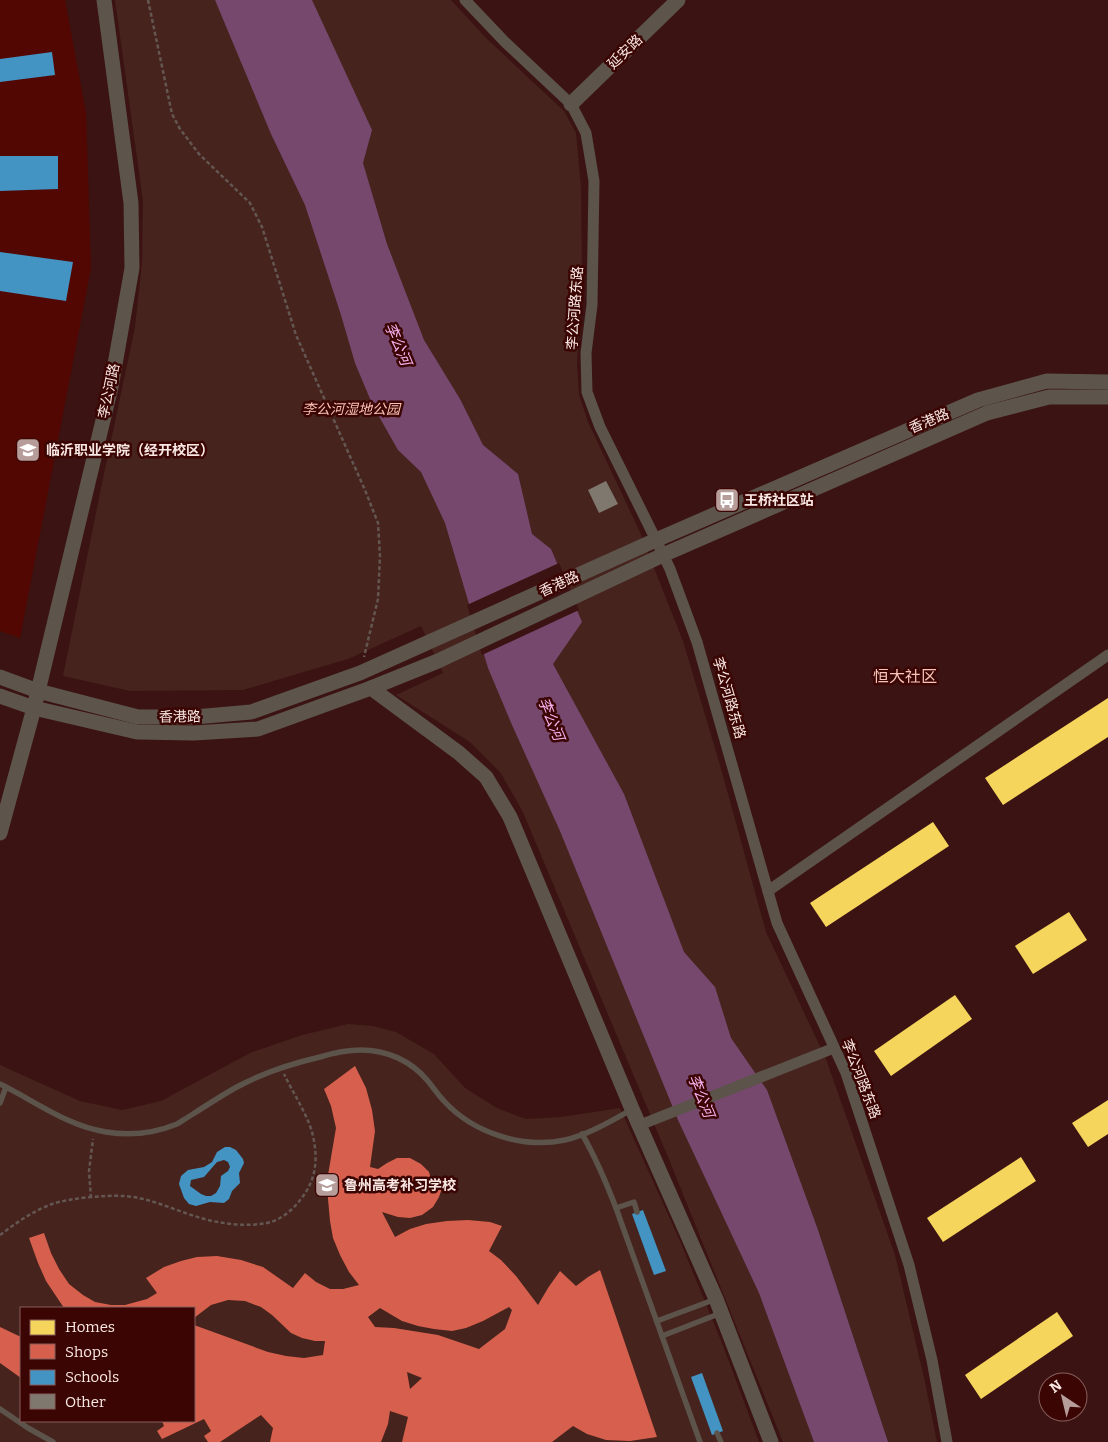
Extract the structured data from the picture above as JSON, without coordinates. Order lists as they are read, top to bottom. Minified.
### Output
{"streets":{"main road":["延安路","李公河路","香港路"],"street":["李公河路东路"]},"crossings":[["延安路","李公河路东路"],["李公河路东路","香港路"],["李公河路","香港路"]],"districts":["恒大社区"],"water":["李公河"],"parks":["李公河湿地公园"],"places":{"school or university":["临沂职业学院（经开校区）","鲁州高考补习学校"],"bus stop":["王桥社区站"]},"legend":["Homes","Shops","Schools","Other"],"north":"top left"}
